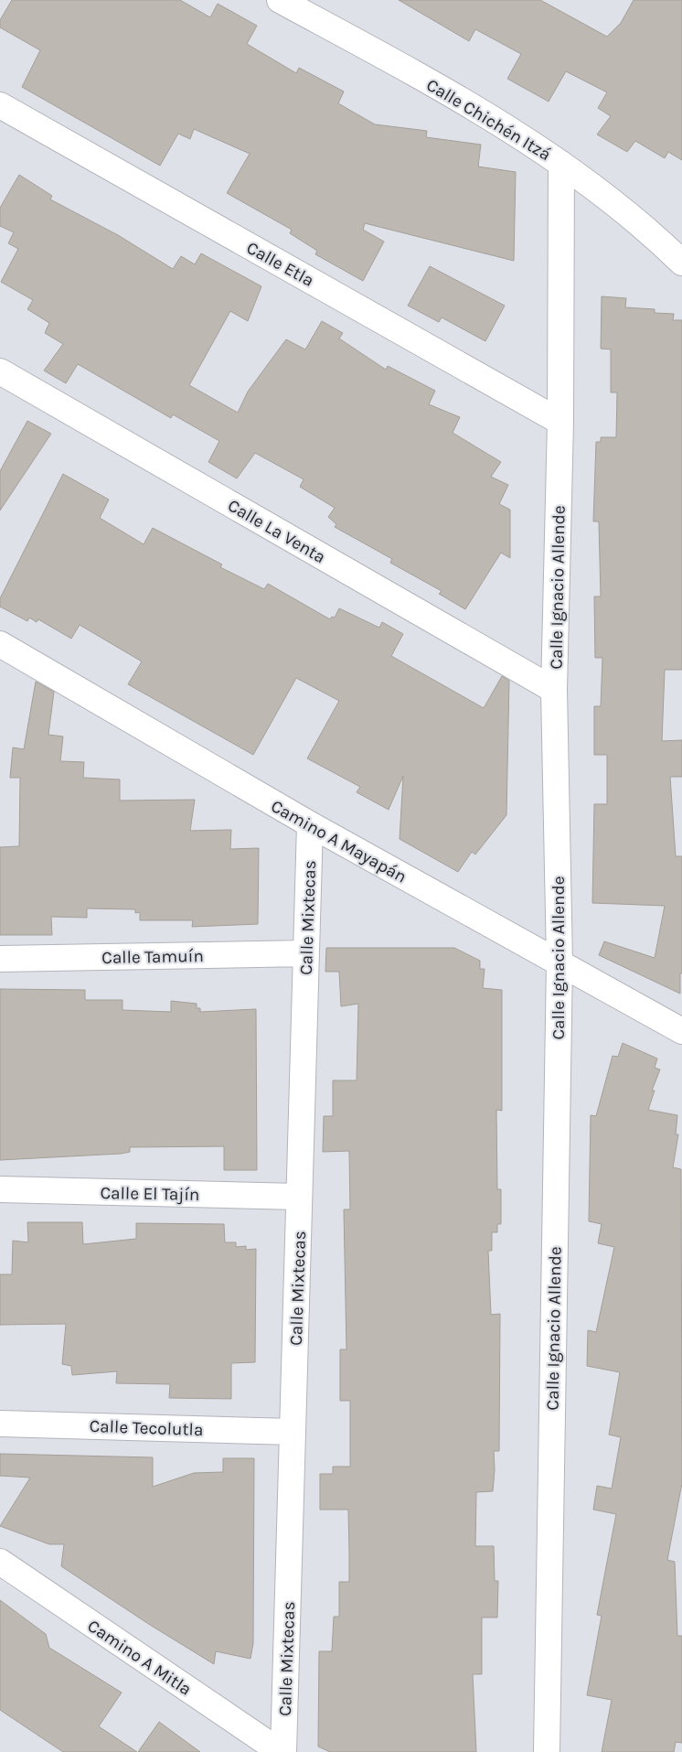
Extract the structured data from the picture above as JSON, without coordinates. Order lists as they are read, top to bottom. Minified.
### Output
{"streets":{"street":["Calle Chichén Itzá","Calle Etla","Calle La Venta","Calle Ignacio Allende","Camino A Mayapán","Calle Mixtecas","Calle Tamuín","Calle El Tajín","Calle Tecolutla","Camino A Mitla"]},"crossings":[["Calle Chichén Itzá","Calle Ignacio Allende"],["Calle Etla","Calle Ignacio Allende"],["Calle La Venta","Calle Ignacio Allende"],["Calle Ignacio Allende","Camino A Mayapán"],["Camino A Mayapán","Calle Mixtecas"],["Calle Mixtecas","Calle Tamuín"],["Calle Mixtecas","Calle El Tajín"],["Calle Mixtecas","Calle Tecolutla"],["Calle Mixtecas","Camino A Mitla"]]}
